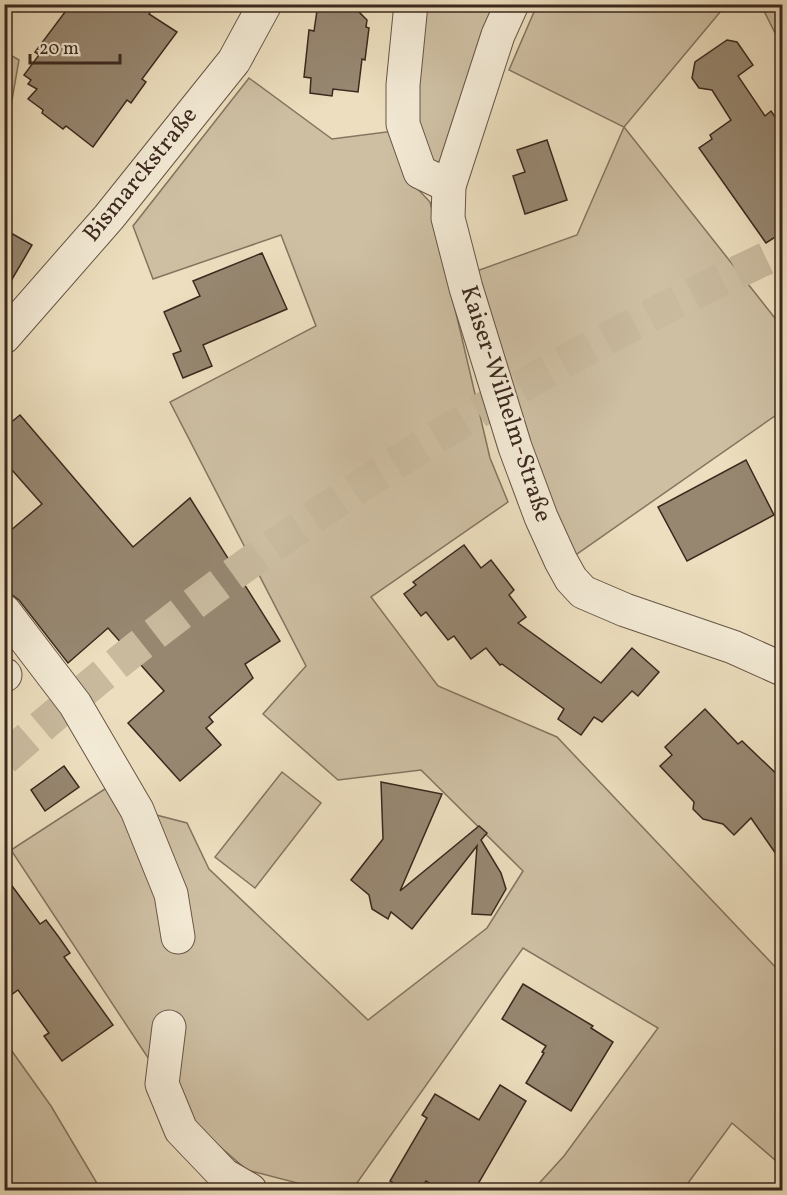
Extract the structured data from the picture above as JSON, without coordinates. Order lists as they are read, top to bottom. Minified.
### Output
{"streets":{"street":["Bismarckstraße","Kaiser-Wilhelm-Straße"]},"scale_bar":"20 m"}
